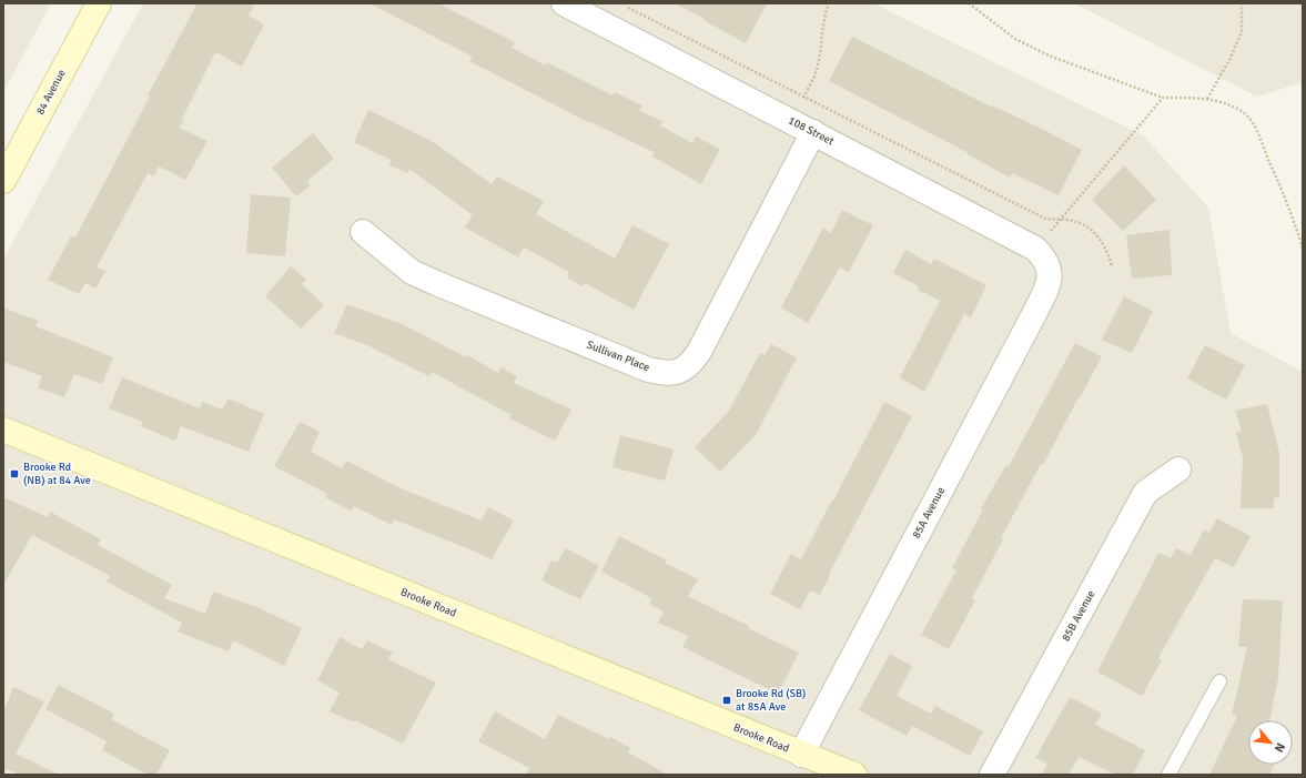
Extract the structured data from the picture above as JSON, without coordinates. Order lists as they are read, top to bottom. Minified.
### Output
{"streets":{"street":["84 Avenue","108 Street","Sullivan Place","85A Avenue","Brooke Road","85B Avenue"]},"crossings":[["108 Street","Sullivan Place"],["108 Street","85A Avenue"],["85A Avenue","Brooke Road"]],"places":{"transit":["Brooke Rd (NB) at 84 Ave","Brooke Rd (SB) at 85A Ave"]},"north":"bottom right"}
